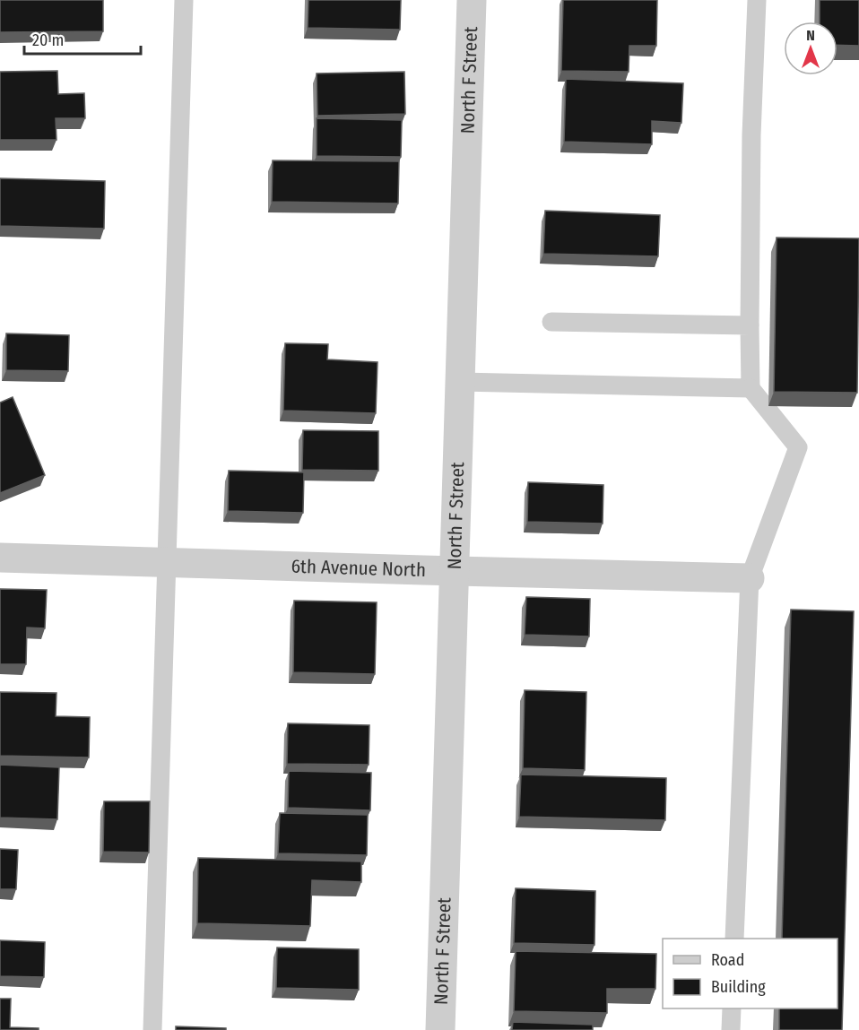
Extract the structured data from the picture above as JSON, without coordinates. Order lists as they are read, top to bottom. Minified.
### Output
{"streets":{"street":["North F Street","6th Avenue North"]},"crossings":[["North F Street","6th Avenue North"]],"legend":["Road","Building"],"scale_bar":"20 m","north":"top"}
